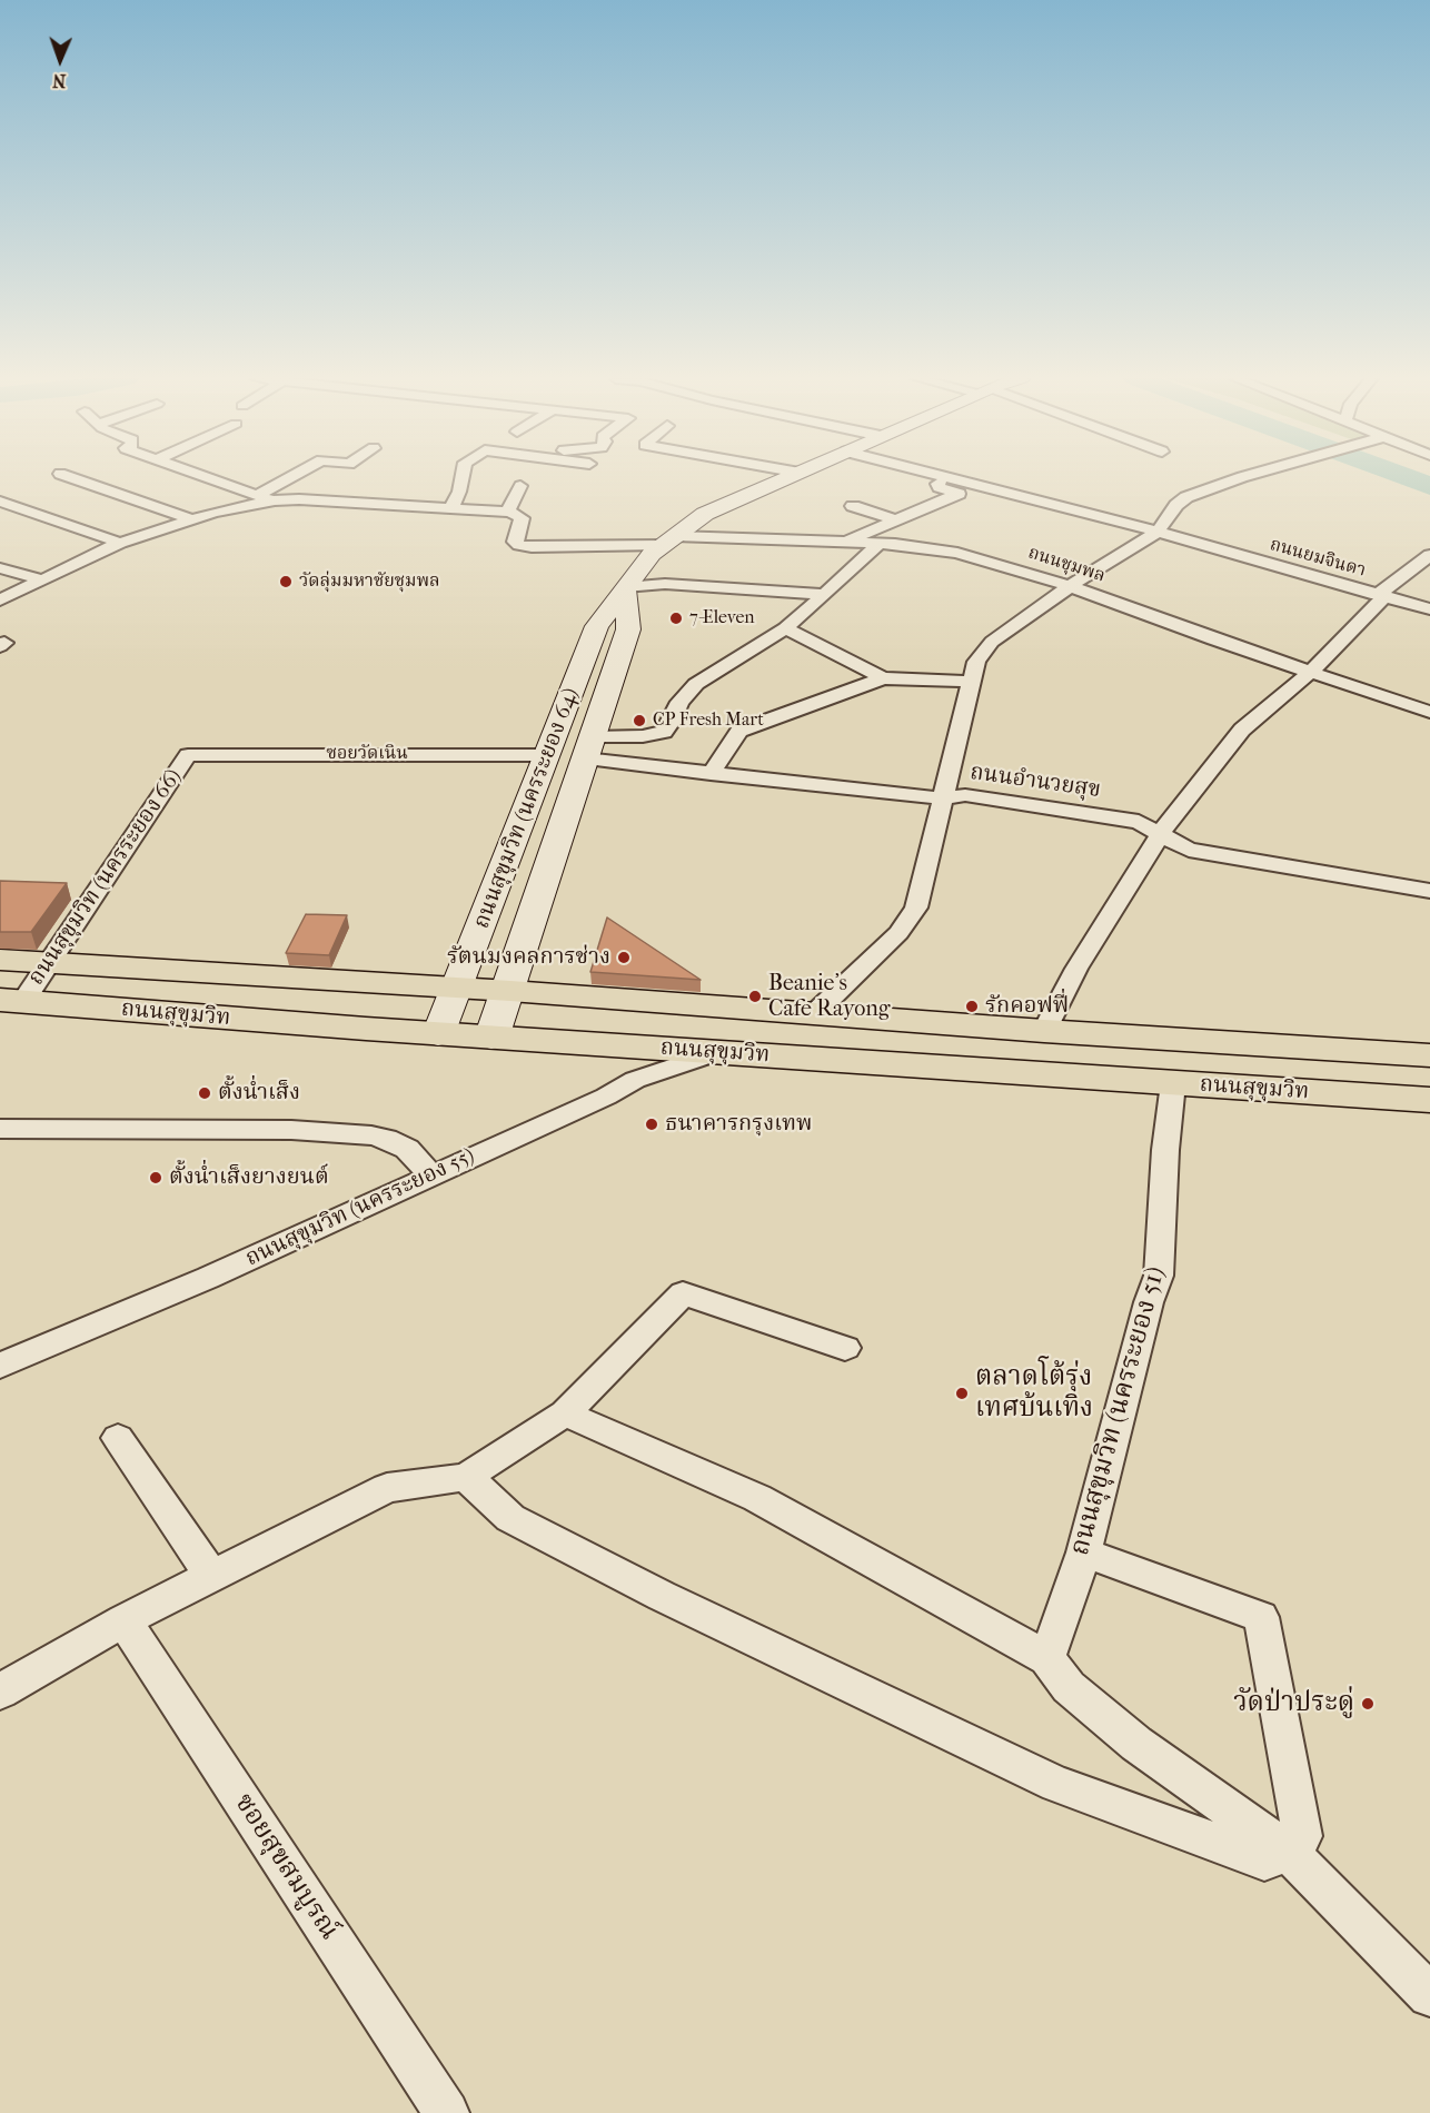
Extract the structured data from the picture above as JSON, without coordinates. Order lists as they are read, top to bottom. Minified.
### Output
{"streets":{"main road":["ถนนสุขุมวิท","ถนนสุขุมวิท (นครระยอง 51)"],"street":["ถนนยมจินดา","ถนนชุมพล","ซอยวัดเนิน","ถนนอำนวยสุข","ถนนสุขุมวิท (นครระยอง 64)","ถนนสุขุมวิท (นครระยอง 66)","ถนนสุขุมวิท (นครระยอง 55)","ซอยสุขสมบูรณ์"]},"crossings":[["ถนนชุมพล","ถนนสุขุมวิท (นครระยอง 64)"],["ซอยวัดเนิน","ถนนสุขุมวิท (นครระยอง 64)"],["ซอยวัดเนิน","ถนนสุขุมวิท (นครระยอง 66)"],["ถนนอำนวยสุข","ถนนสุขุมวิท (นครระยอง 64)"],["ถนนสุขุมวิท (นครระยอง 64)","ถนนสุขุมวิท"],["ถนนสุขุมวิท (นครระยอง 66)","ถนนสุขุมวิท"],["ถนนสุขุมวิท","ถนนสุขุมวิท (นครระยอง 55)"],["ถนนสุขุมวิท","ถนนสุขุมวิท (นครระยอง 51)"]],"places":["วัดลุ่มมหาชัยชุมพล","7-Eleven","CP Fresh Mart","รัตนมงคลการช่าง","Beanie's Cafe Rayong","รักคอฟฟี่","ตั้งน่ำเส็ง","ธนาคารกรุงเทพ","ตั้งน่ำเส็งยางยนต์","ตลาดโต้รุ่ง เทศบ้นเทิง","วัดป่าประดู่"],"north":"bottom"}
